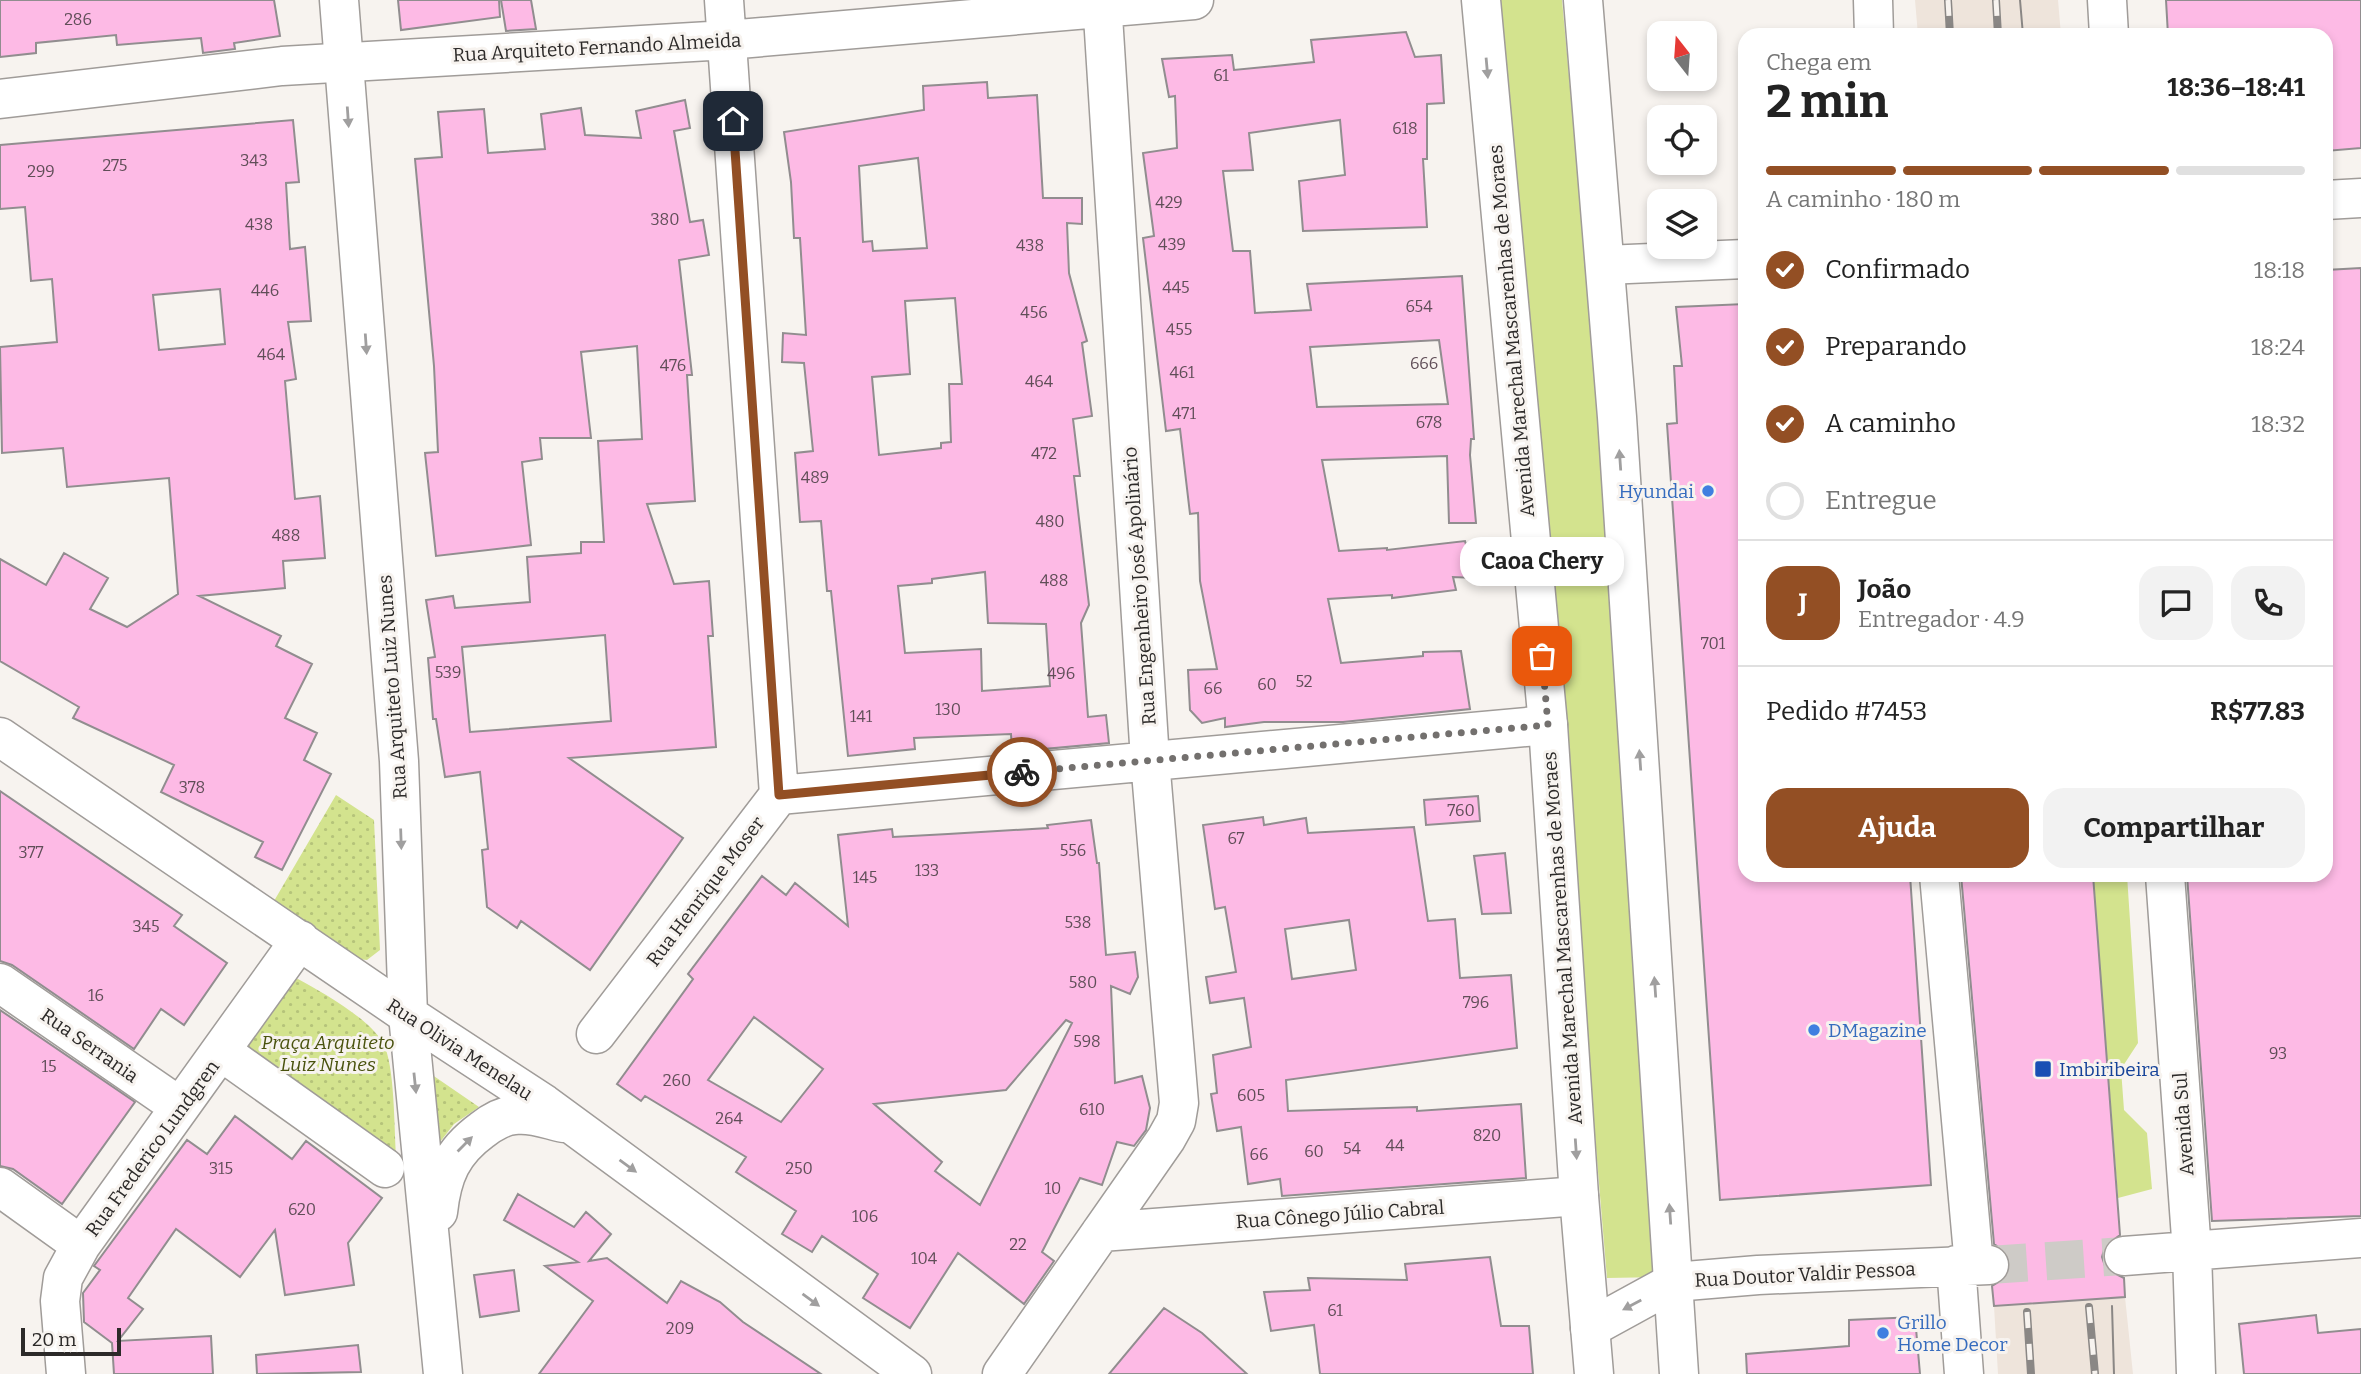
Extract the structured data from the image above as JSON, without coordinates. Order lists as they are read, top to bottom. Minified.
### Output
{"streets":{"main road":["Rua Arquiteto Fernando Almeida","Avenida Marechal Mascarenhas de Moraes","Rua Engenheiro José Apolinário","Rua Arquiteto Luiz Nunes","Rua Henrique Moser","Rua Serrania","Rua Olivia Menelau","Avenida Sul","Rua Frederico Lundgren","Rua Cônego Júlio Cabral","Rua Doutor Valdir Pessoa"]},"crossings":[["Rua Arquiteto Fernando Almeida","Rua Engenheiro José Apolinário"],["Rua Arquiteto Fernando Almeida","Rua Arquiteto Luiz Nunes"],["Avenida Marechal Mascarenhas de Moraes","Rua Cônego Júlio Cabral"],["Avenida Marechal Mascarenhas de Moraes","Rua Doutor Valdir Pessoa"],["Rua Engenheiro José Apolinário","Rua Cônego Júlio Cabral"],["Rua Arquiteto Luiz Nunes","Rua Olivia Menelau"],["Rua Serrania","Rua Frederico Lundgren"],["Rua Olivia Menelau","Rua Frederico Lundgren"]],"one_way":["Rua Arquiteto Luiz Nunes","Rua Olivia Menelau"],"parks":["Praça Arquiteto Luiz Nunes"],"places":{"other":["Hyundai","Caoa Chery","DMagazine","Grillo Home Decor"],"transit":["Imbiribeira"]},"house_numbers":["286","61","618","343","275","299","429","380","438","439","438","445","446","654","456","455","464","666","476","461","464","471","678","472","489","480","488","488","701","539","496","52","60","66","130","141","378","760","67","556","377","133","145","538","345","580","16","796","598","93","15","260","605","610","264","820","44","54","60","66","315","250","10","620","106","22","104","61","209"],"scale_bar":"20 m","north":"top","page":{"heading":["2 min","Chega em","18:36–18:41"],"panel":["João","Entregador · 4.9","Pedido #7453","R$77.83"],"bar":"A caminho · 180 m","list":[["Confirmado","18:18"],["Preparando","18:24"],["A caminho","18:32"],"Entregue"],"bubble":"Caoa Chery","round":"J","buttons":["Ajuda","Compartilhar"],"scale":"20 m"}}
